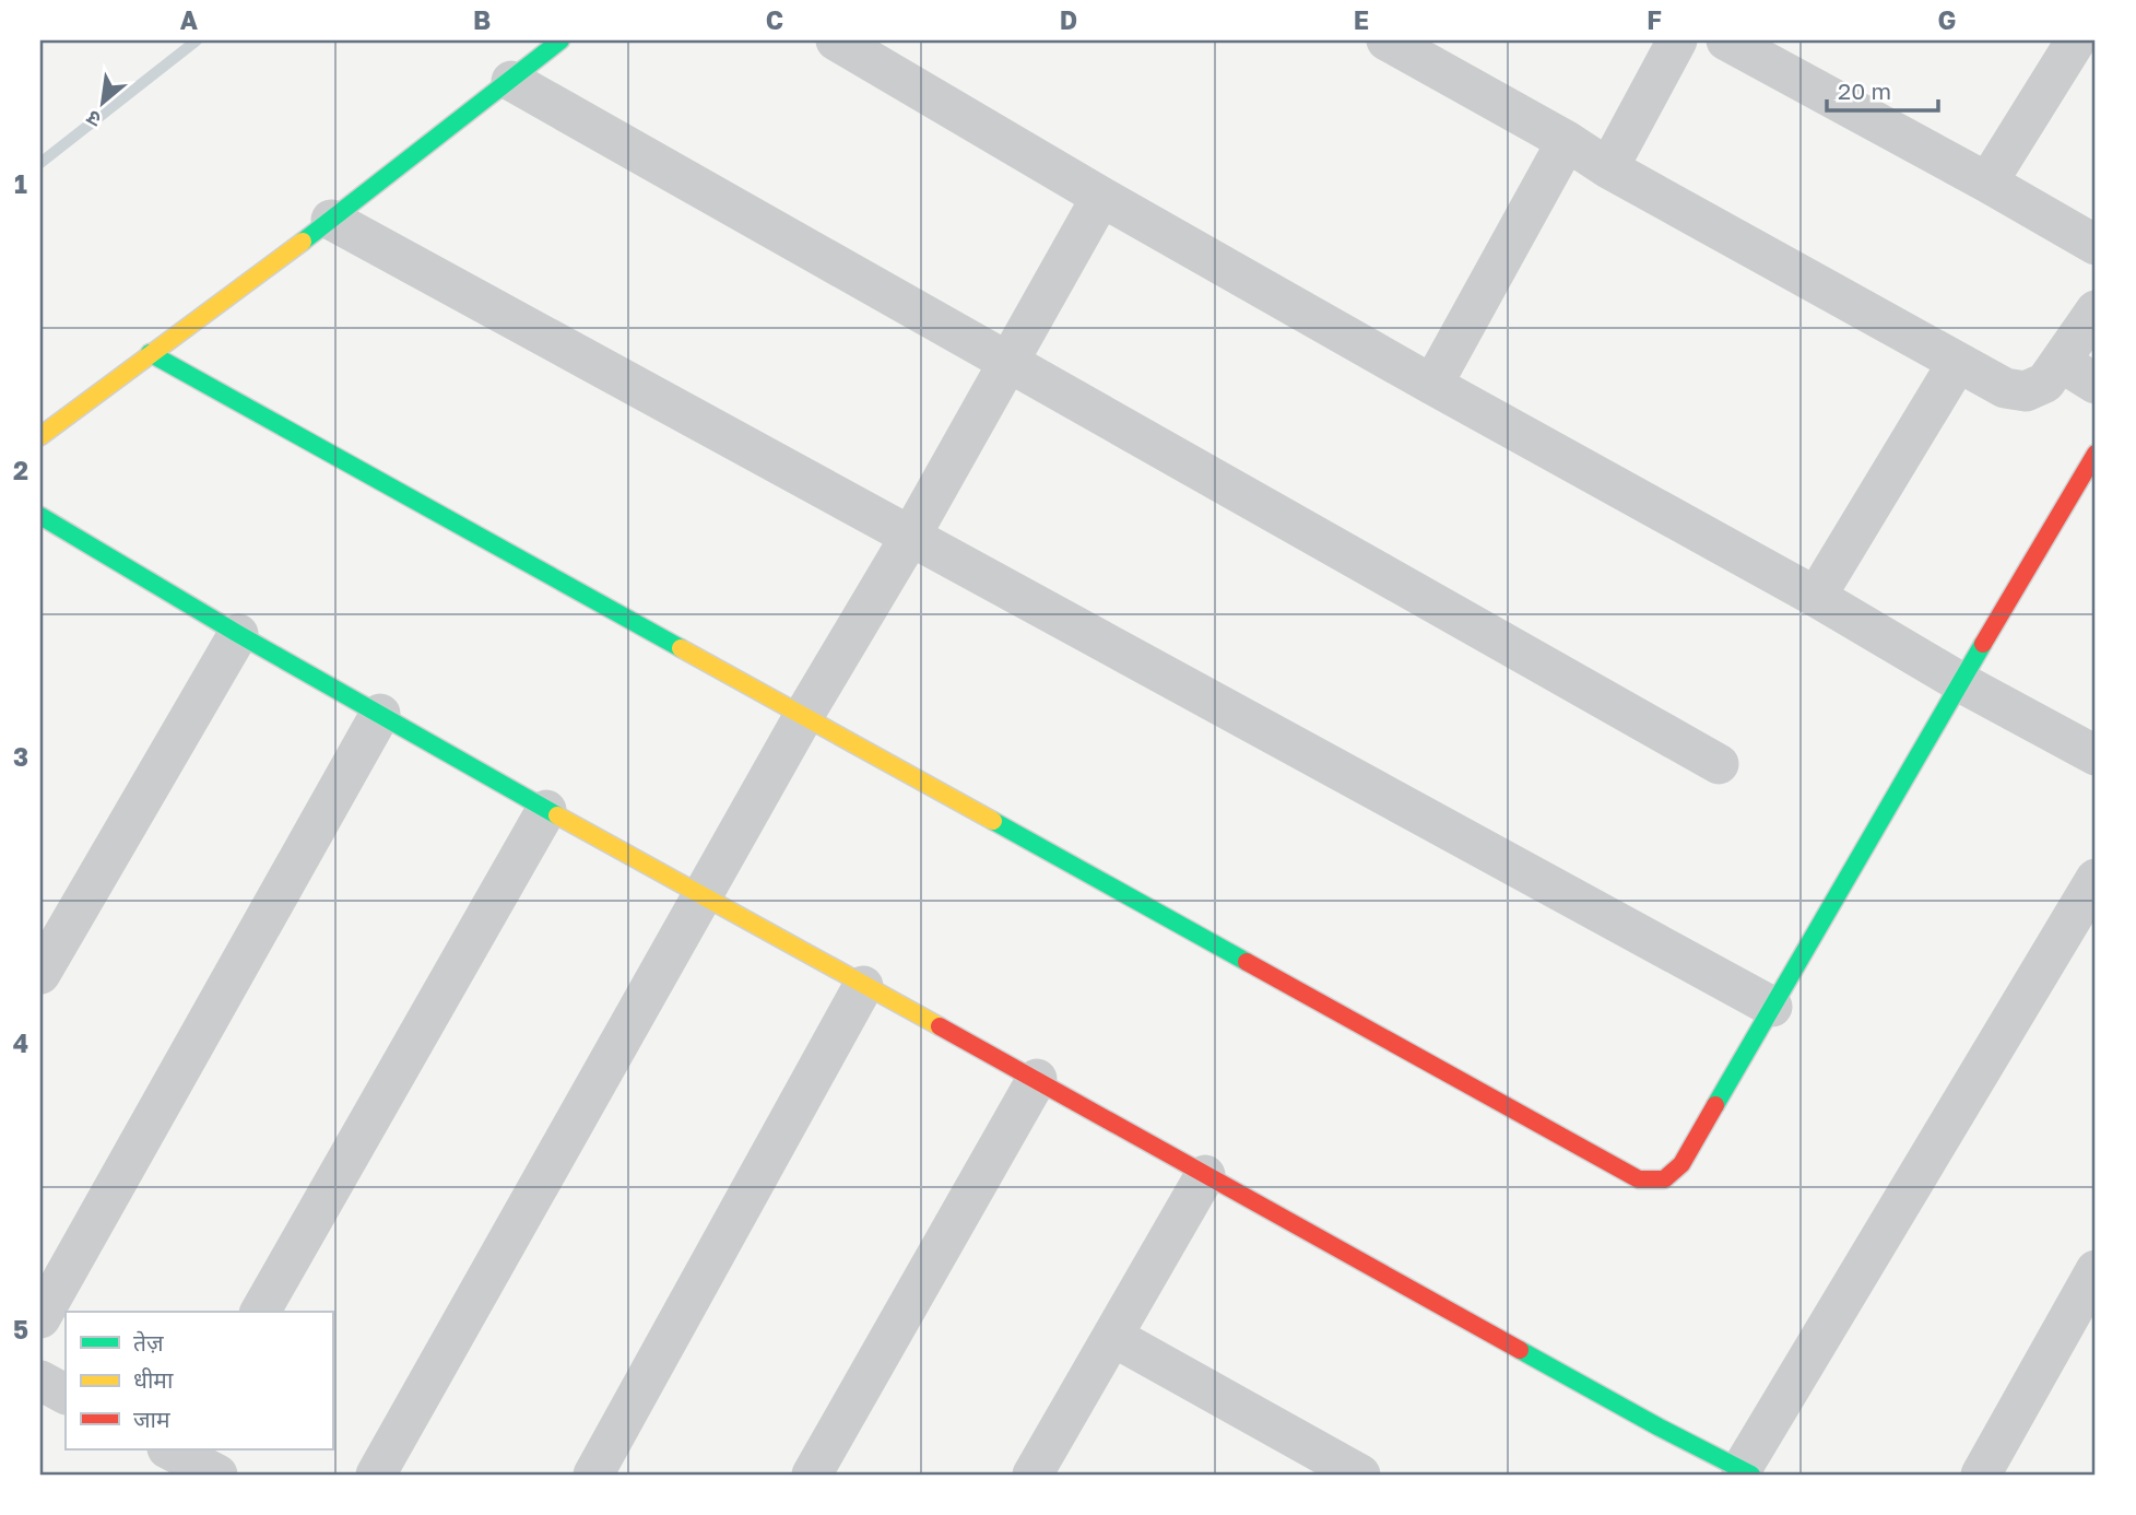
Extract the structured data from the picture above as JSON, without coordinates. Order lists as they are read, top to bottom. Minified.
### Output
{"legend":["तेज़","धीमा","जाम"],"scale_bar":"20 m","north":"bottom left","grid":{"columns":["A","B","C","D","E","F","G"],"rows":["1","2","3","4","5"]}}
